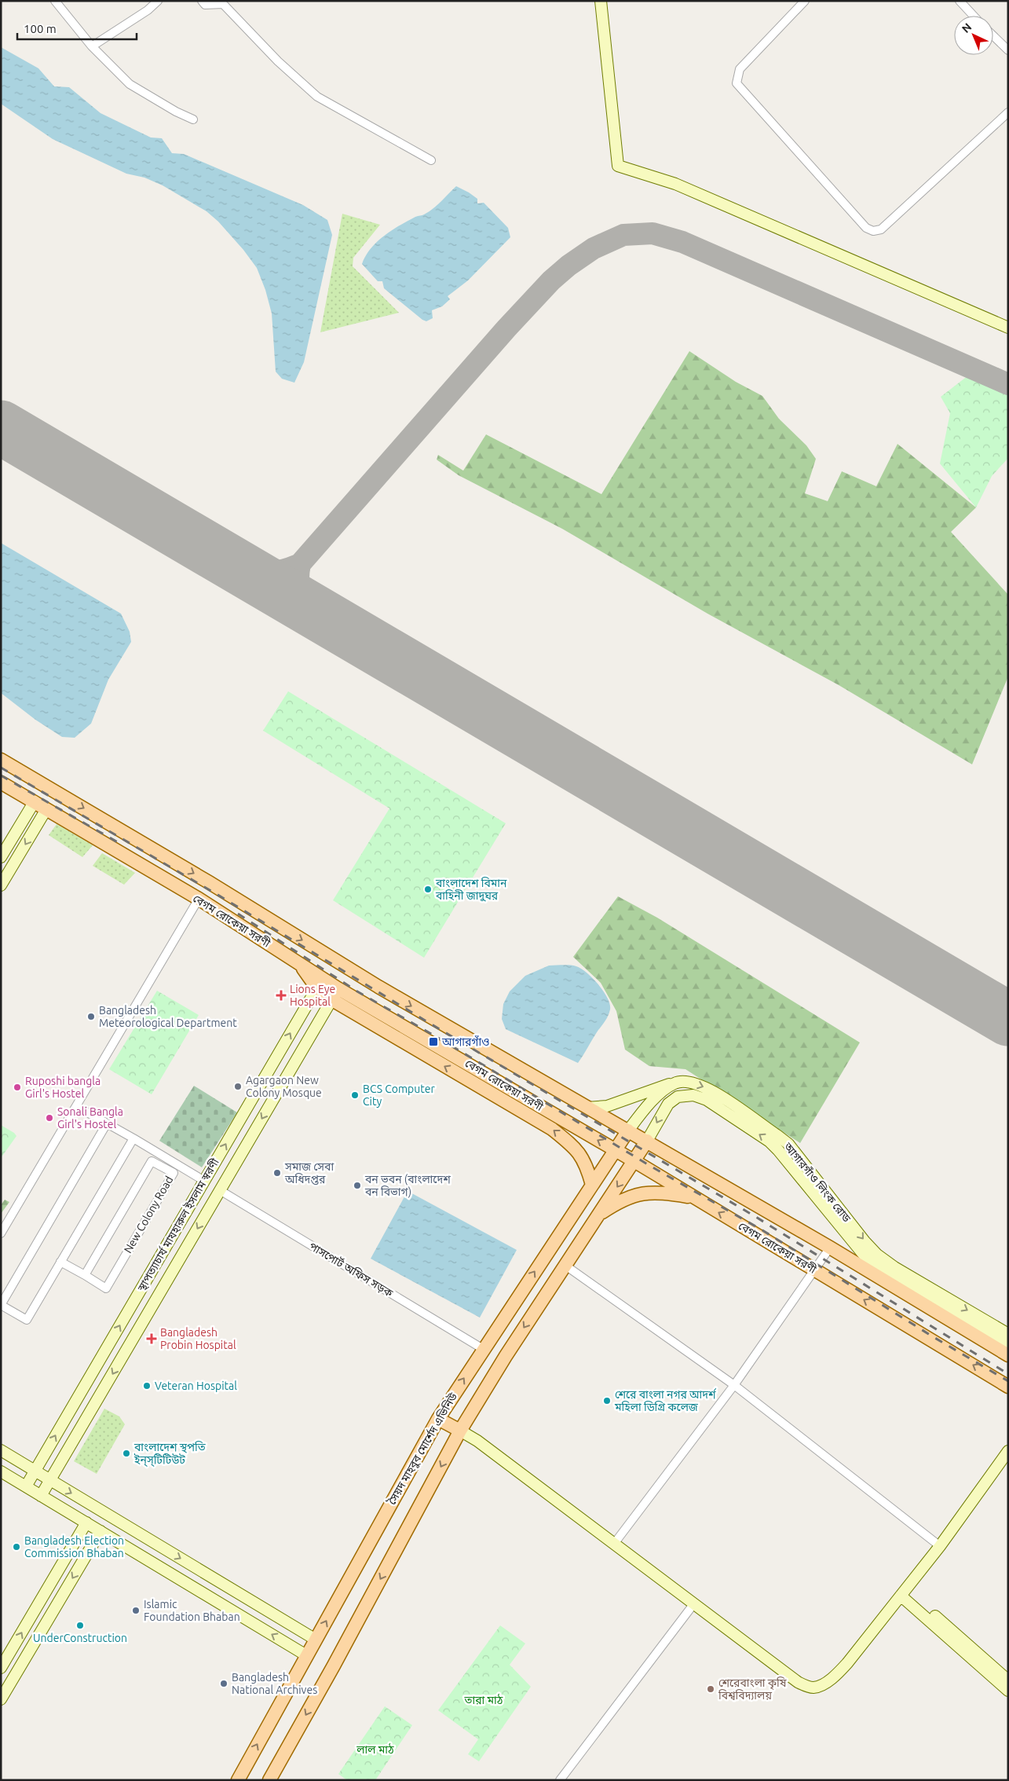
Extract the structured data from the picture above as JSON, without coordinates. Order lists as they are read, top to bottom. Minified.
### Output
{"streets":{"main road":["বেগম রোকেয়া সরণী","সৈয়দ মাহবুব মোর্শেদ এভিনিউ"],"street":["আগারগাঁও লিংক রোড","New Colony Road","স্থাপত্যাচার্য মাযহারুল ইসলাম স্বরণী","পাসপোর্ট অফিস সড়ক"]},"crossings":[["বেগম রোকেয়া সরণী","আগারগাঁও লিংক রোড"],["বেগম রোকেয়া সরণী","স্থাপত্যাচার্য মাযহারুল ইসলাম স্বরণী"],["বেগম রোকেয়া সরণী","সৈয়দ মাহবুব মোর্শেদ এভিনিউ"],["New Colony Road","স্থাপত্যাচার্য মাযহারুল ইসলাম স্বরণী"],["স্থাপত্যাচার্য মাযহারুল ইসলাম স্বরণী","পাসপোর্ট অফিস সড়ক"],["পাসপোর্ট অফিস সড়ক","সৈয়দ মাহবুব মোর্শেদ এভিনিউ"]],"parks":["তারা মাঠ","লাল মাঠ"],"places":{"other":["বাংলাদেশ বিমান বাহিনী জাদুঘর","Bangladesh Meteorological Department","Agargaon New Colony Mosque","Ruposhi bangla Girl's Hostel","BCS Computer City","Sonali Bangla Girl's Hostel","সমাজ সেবা অধিদপ্তর","বন ভবন (বাংলাদেশ বন বিভাগ)","Veteran Hospital","শেরে বাংলা নগর আদর্শ মহিলা ডিগ্রি কলেজ","বাংলাদেশ স্থপতি ইন্‌স্‌টিটিউট","Bangladesh Election Commission Bhaban","Islamic Foundation Bhaban","UnderConstruction","Bangladesh National Archives","শেরেবাংলা কৃষি বিশ্ববিদ্যালয়"],"health":["Lions Eye Hospital","Bangladesh Probin Hospital"],"transit":["আগারগাঁও"]},"scale_bar":"100 m","north":"top left"}
